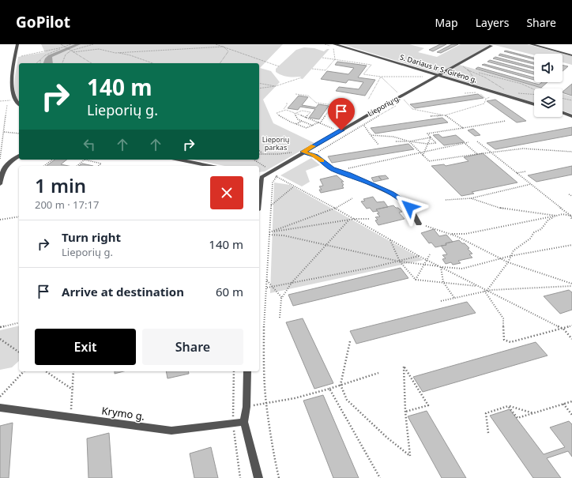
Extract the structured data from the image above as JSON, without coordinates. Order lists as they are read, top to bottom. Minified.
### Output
{"streets":{"street":["S. Dariaus ir S. Girėno g.","Lieporių g.","Krymo g."]},"crossings":[["S. Dariaus ir S. Girėno g.","Lieporių g."]],"parks":["Lieporių parkas"],"page":{"header":"GoPilot","nav":["Map","Layers","Share"],"turn":["140 m","Lieporių g."],"heading":["1 min","200 m · 17:17"],"list":[{"name":"Turn right","note":"Lieporių g.","value":"140 m"},{"name":"Arrive at destination","value":"60 m"}],"buttons":["Exit","Share"]}}
